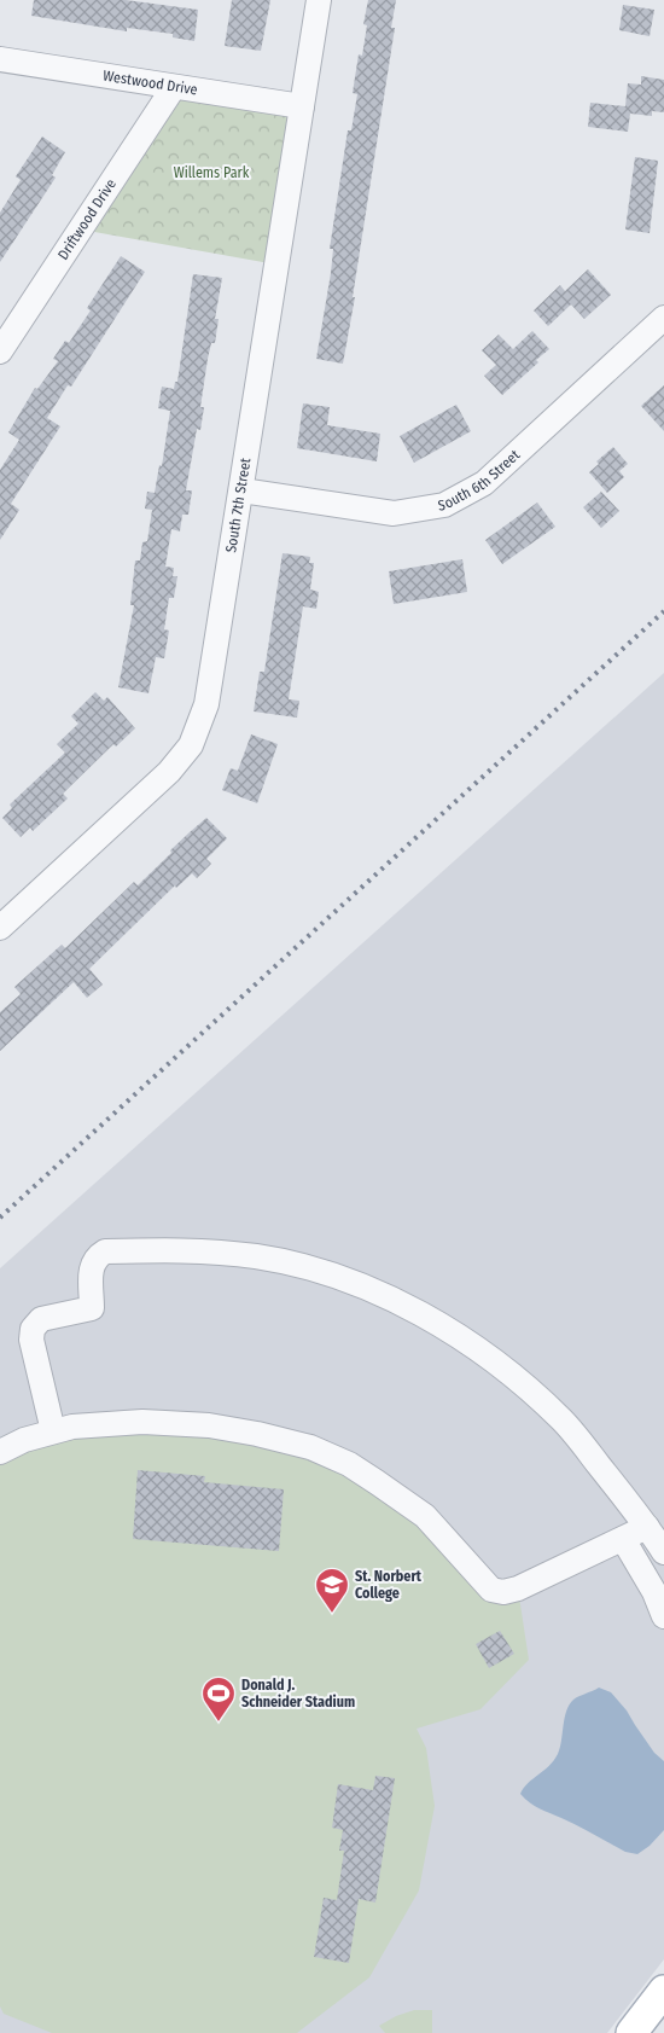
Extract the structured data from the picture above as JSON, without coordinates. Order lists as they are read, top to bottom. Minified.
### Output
{"streets":{"street":["Westwood Drive","Driftwood Drive","South 6th Street","South 7th Street"]},"crossings":[["Westwood Drive","Driftwood Drive"],["Westwood Drive","South 7th Street"],["South 6th Street","South 7th Street"]],"parks":["Willems Park"],"places":{"school or university":["St. Norbert College"],"sports":["Donald J. Schneider Stadium"]}}
